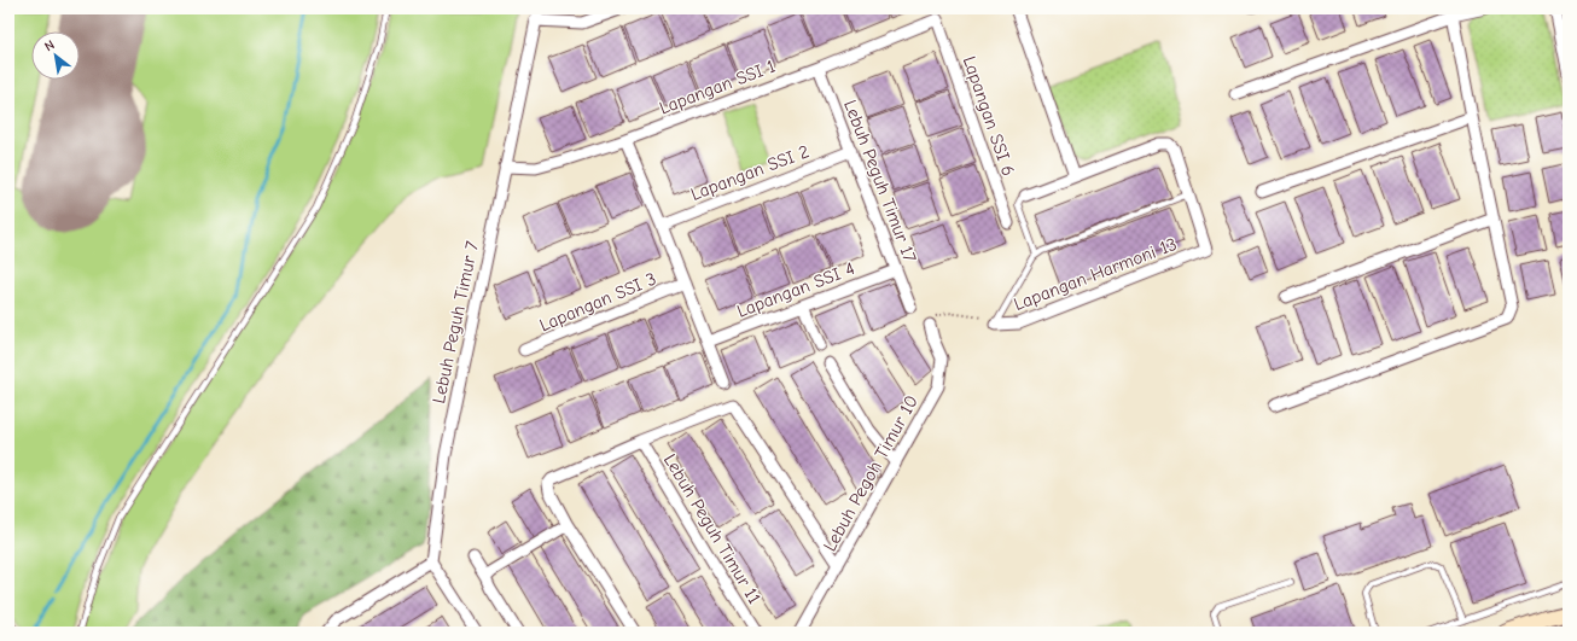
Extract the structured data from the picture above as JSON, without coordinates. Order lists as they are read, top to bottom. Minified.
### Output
{"streets":{"street":["Lapangan SSI 1","Lapangan SSI 6","Lapangan SSI 2","Lebuh Peguh Timur 17","Lapangan Harmoni 13","Lapangan SSI 4","Lapangan SSI 3","Lebuh Peguh Timur 7","Lebuh Pegoh Timur 10","Lebuh Peguh Timur 11"]},"crossings":[["Lapangan SSI 1","Lapangan SSI 6"],["Lapangan SSI 1","Lebuh Peguh Timur 17"],["Lapangan SSI 1","Lebuh Peguh Timur 7"],["Lapangan SSI 2","Lebuh Peguh Timur 17"],["Lebuh Peguh Timur 17","Lapangan SSI 4"]],"north":"top left"}
